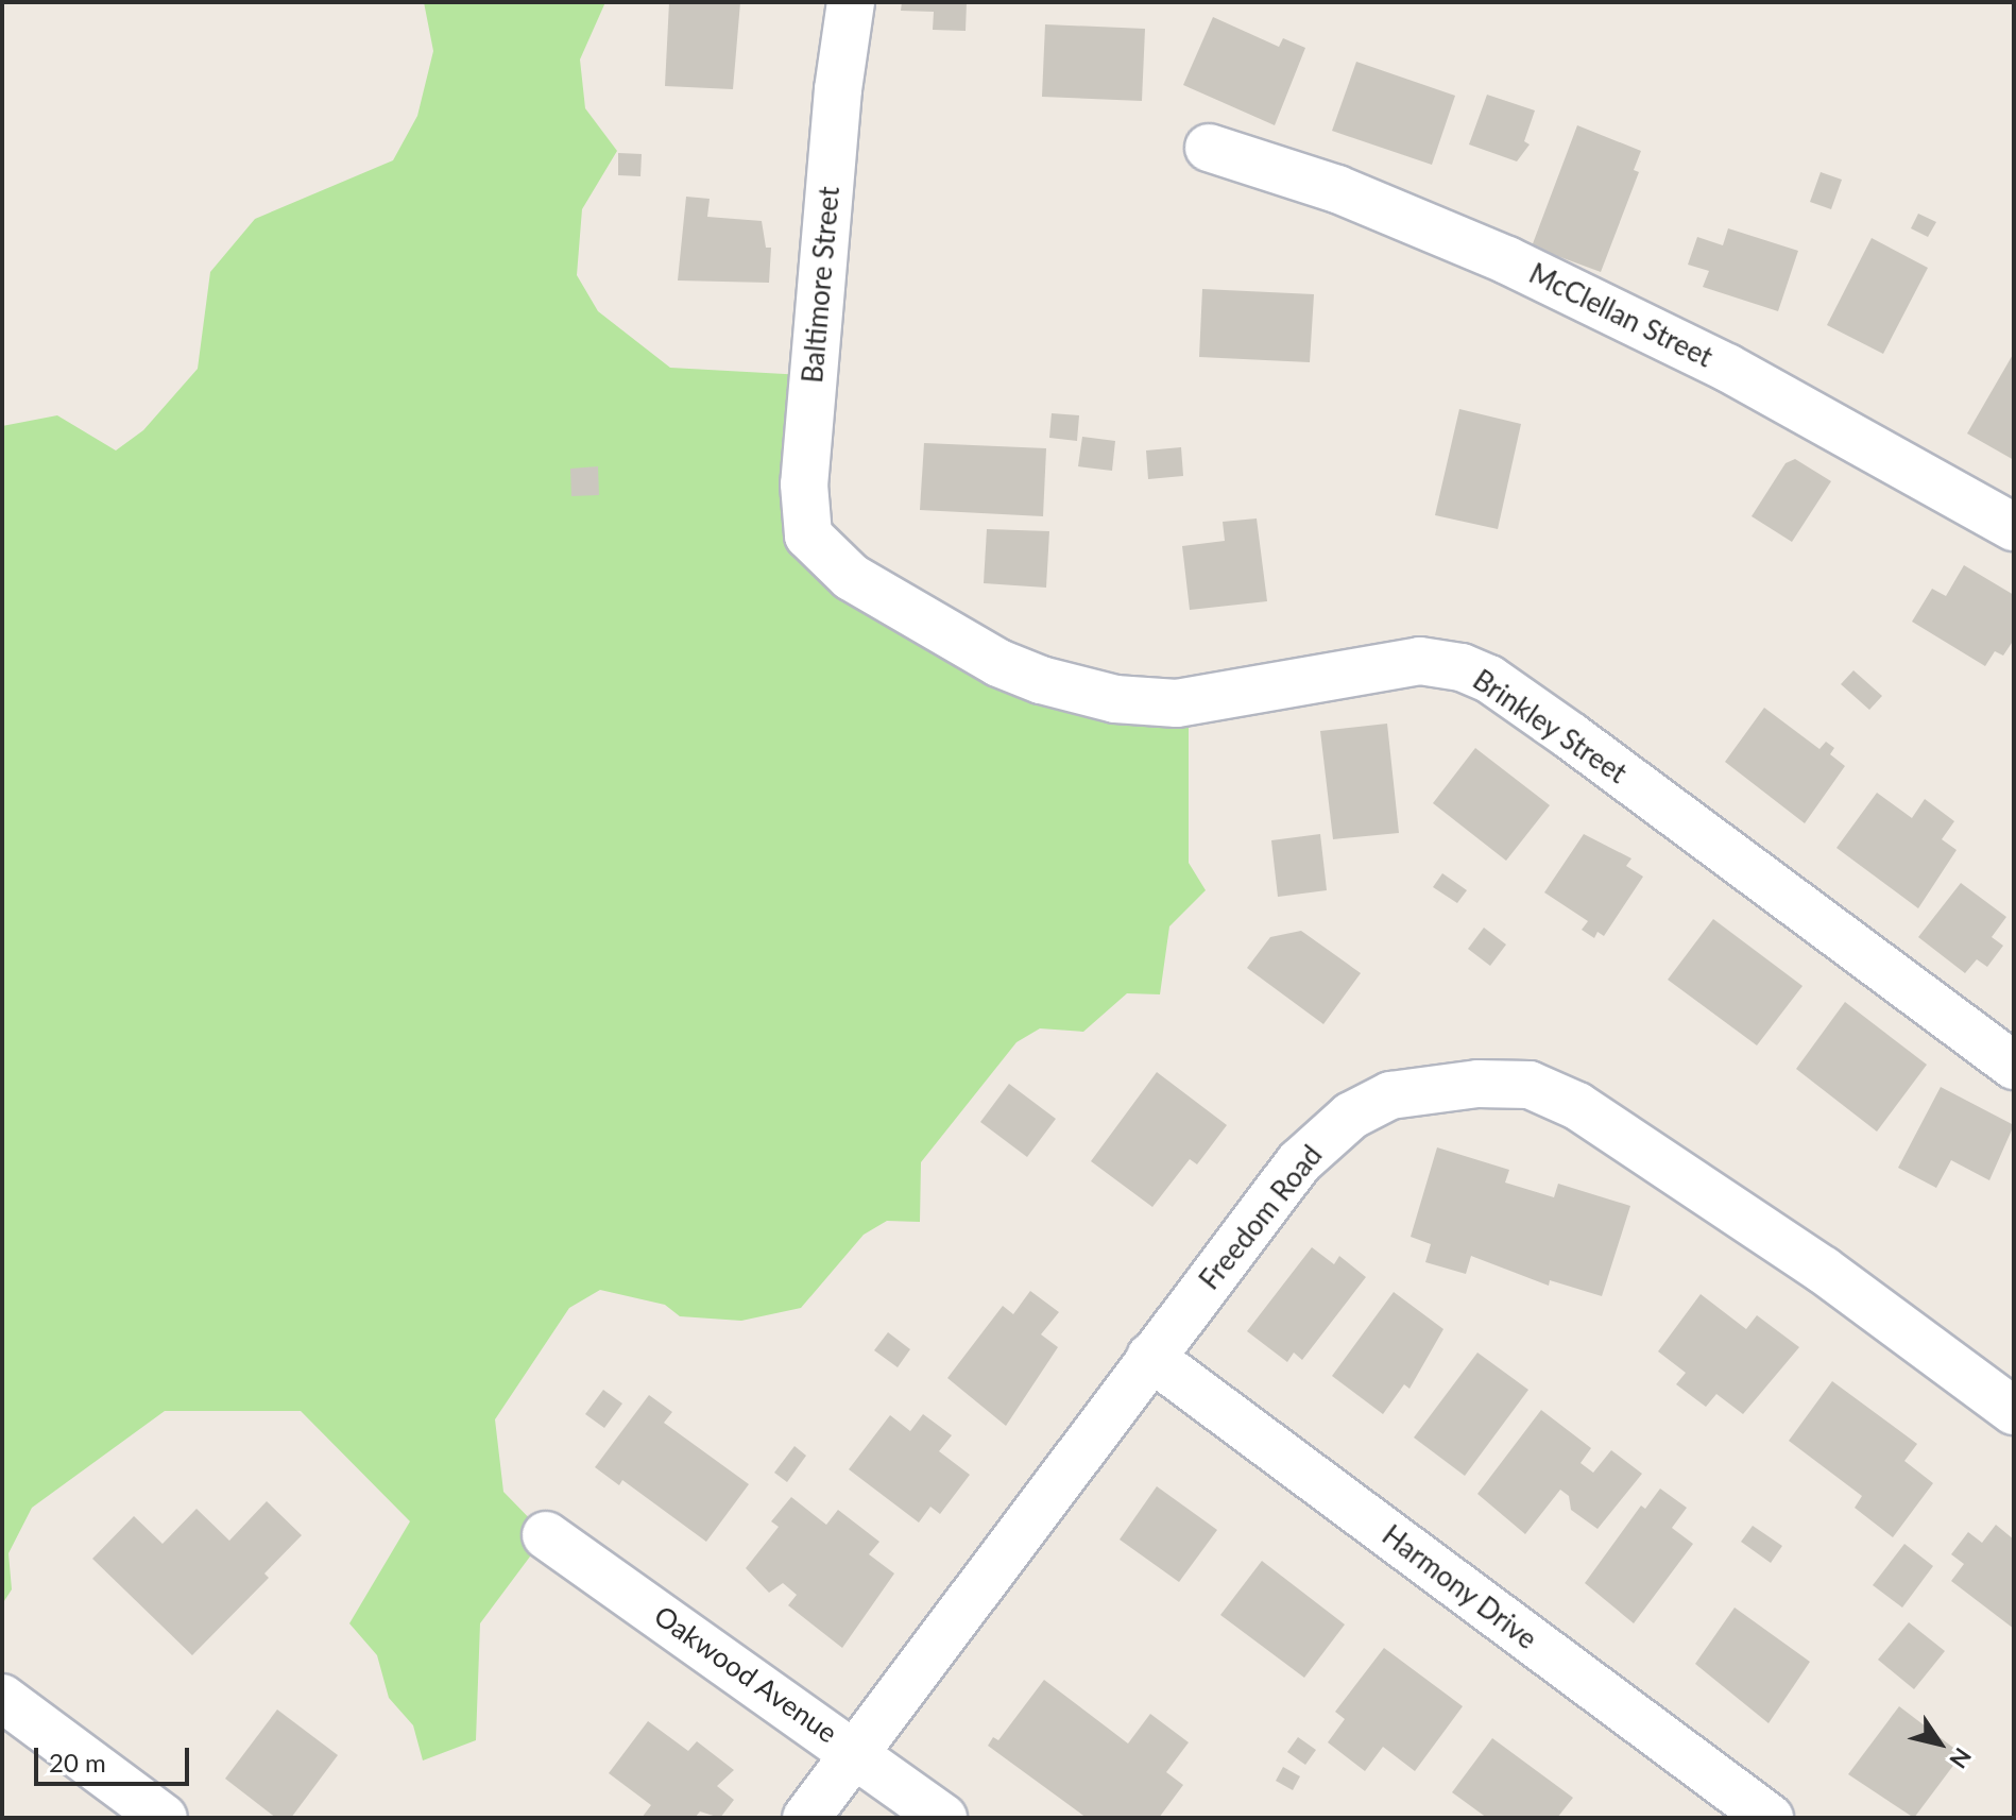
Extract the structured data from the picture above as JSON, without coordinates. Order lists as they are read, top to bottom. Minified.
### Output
{"streets":{"street":["Baltimore Street","McClellan Street","Brinkley Street","Freedom Road","Harmony Drive","Oakwood Avenue"]},"crossings":[["Baltimore Street","Brinkley Street"],["Freedom Road","Harmony Drive"],["Freedom Road","Oakwood Avenue"]],"scale_bar":"20 m","north":"bottom right"}
